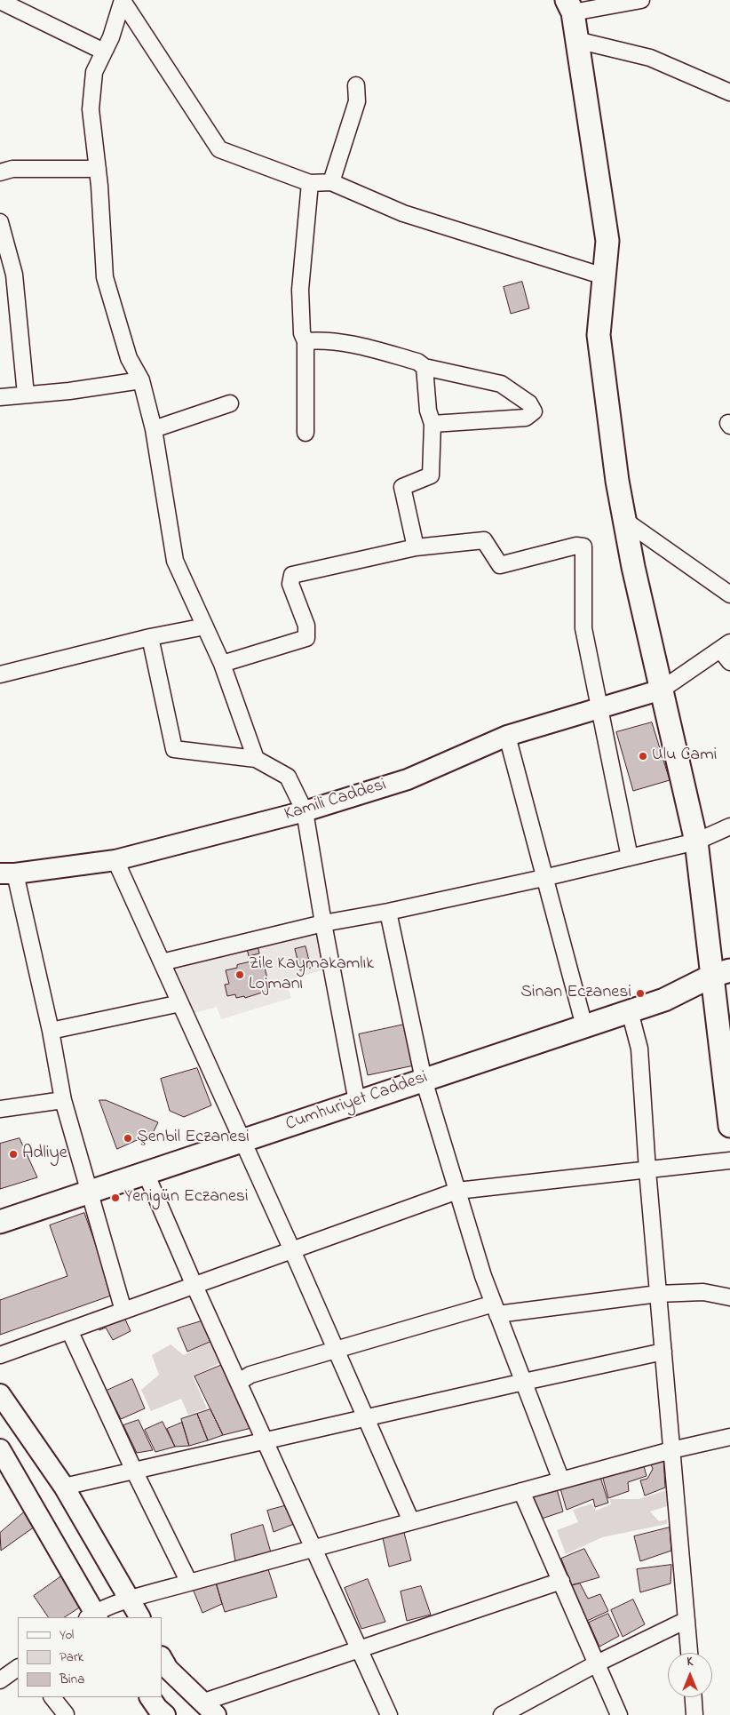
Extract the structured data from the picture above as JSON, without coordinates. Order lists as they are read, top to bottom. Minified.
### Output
{"streets":{"main road":["Cumhuriyet Caddesi"],"street":["Kamili Caddesi"]},"places":["Ulu Cami","Zile Kaymakamlık Lojmanı","Sinan Eczanesi","Şenbil Eczanesi","Adliye","Yenigün Eczanesi"],"legend":["Yol","Park","Bina"],"north":"top"}
